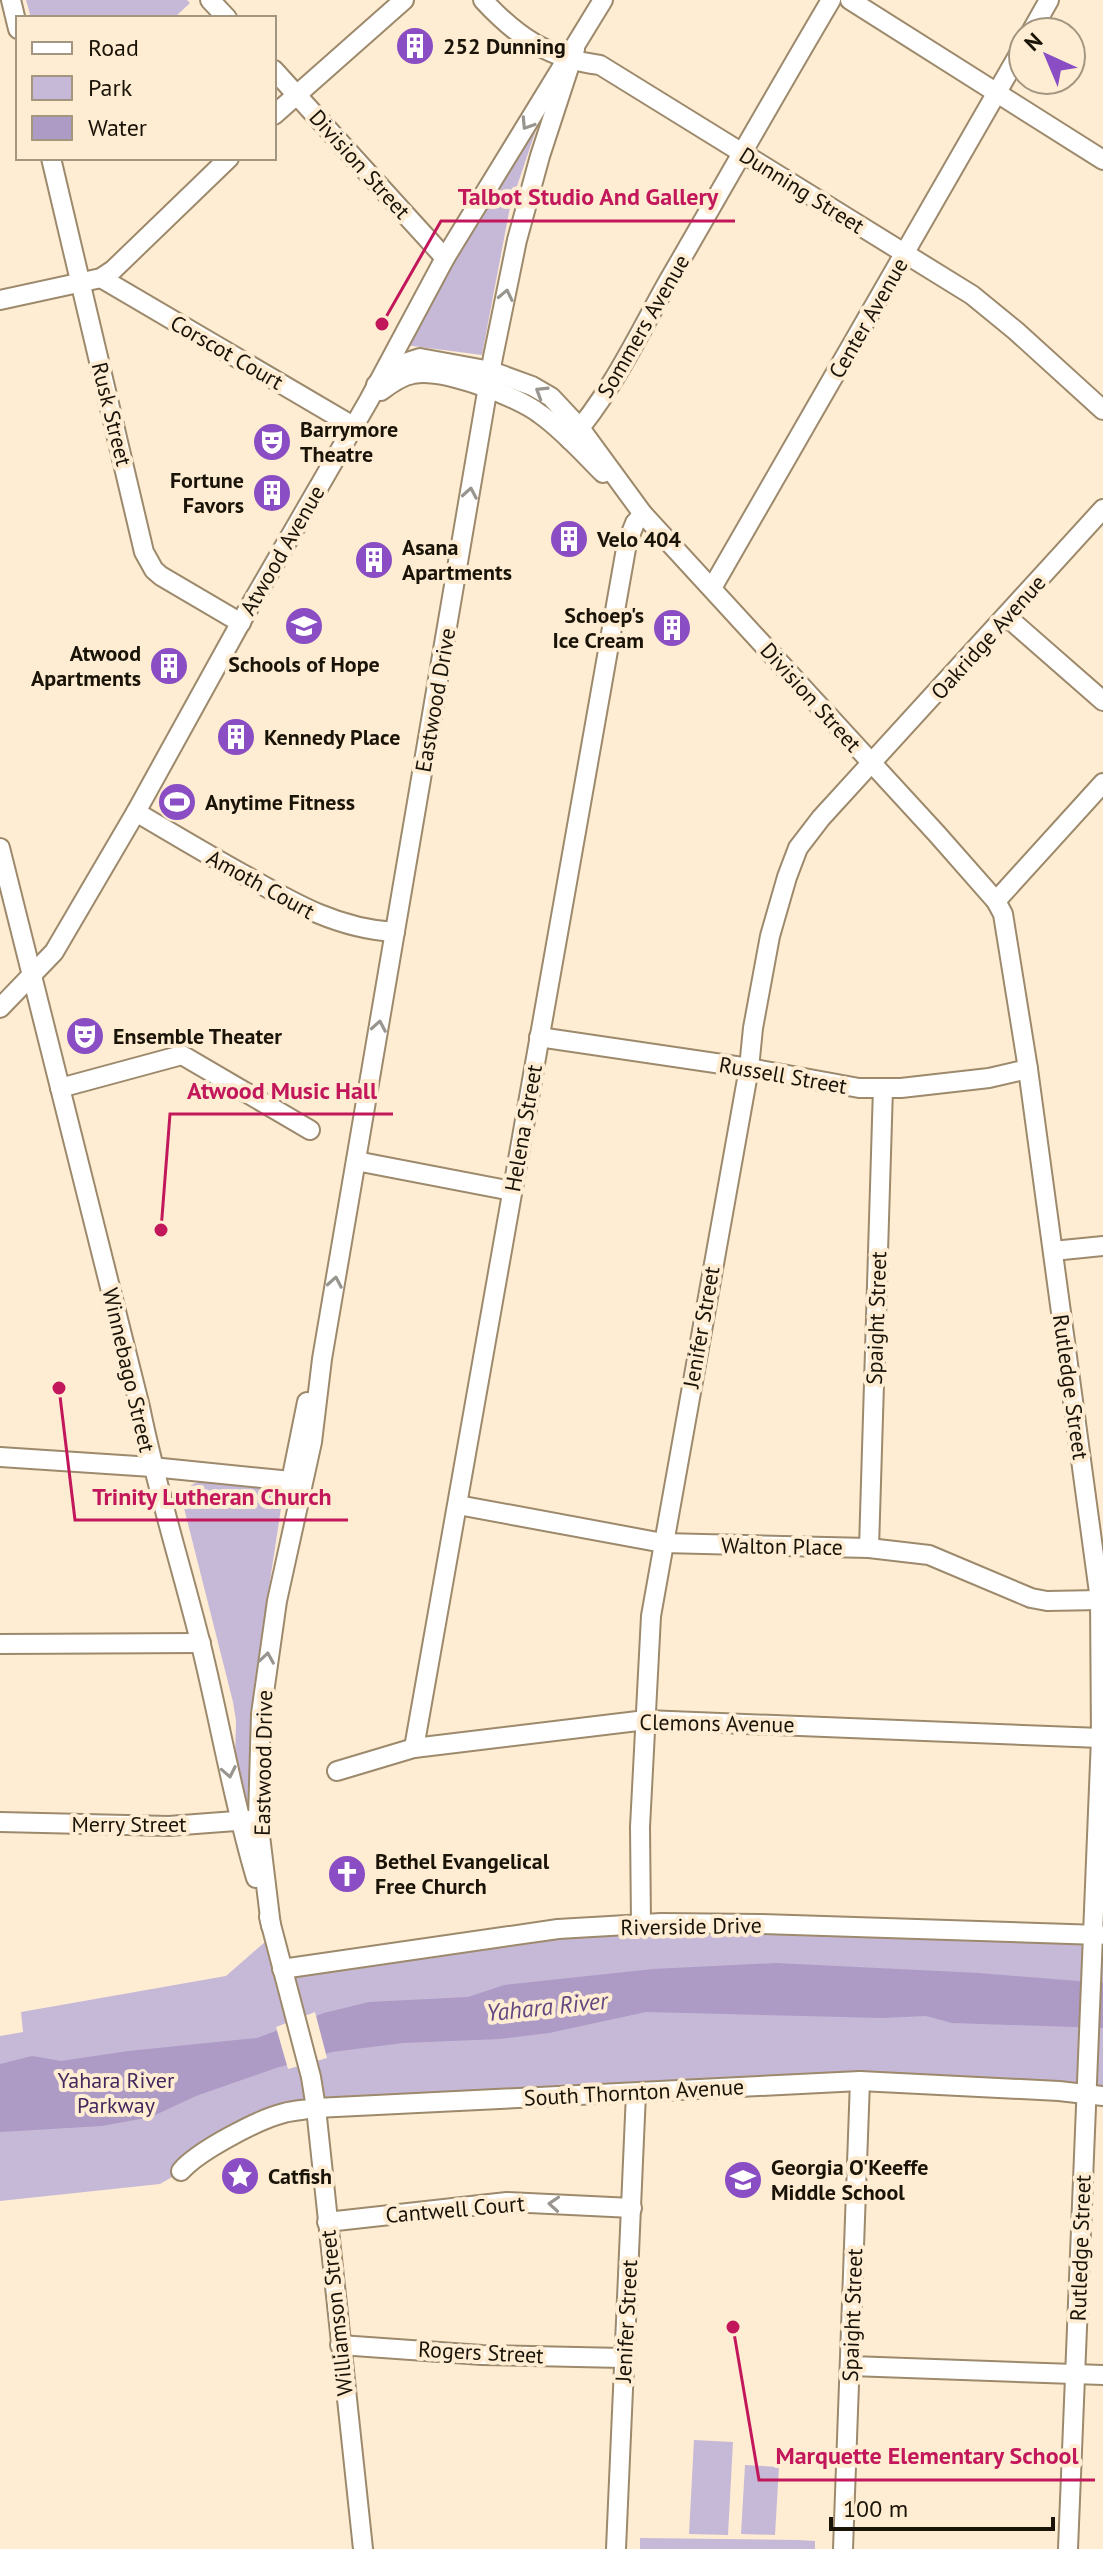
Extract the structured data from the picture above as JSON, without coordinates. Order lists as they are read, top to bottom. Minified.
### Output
{"streets":{"street":["Division Street","Dunning Street","Center Avenue","Sommers Avenue","Corscot Court","Rusk Street","Atwood Avenue","Oakridge Avenue","Eastwood Drive","Amoth Court","Russell Street","Helena Street","Spaight Street","Jenifer Street","Winnebago Street","Rutledge Street","Walton Place","Clemons Avenue","Merry Street","Riverside Drive","South Thornton Avenue","Cantwell Court","Williamson Street","Rogers Street"]},"crossings":[["Division Street","Center Avenue"],["Division Street","Sommers Avenue"],["Division Street","Atwood Avenue"],["Division Street","Oakridge Avenue"],["Division Street","Eastwood Drive"],["Division Street","Helena Street"],["Division Street","Jenifer Street"],["Division Street","Rutledge Street"],["Dunning Street","Center Avenue"],["Dunning Street","Sommers Avenue"],["Dunning Street","Atwood Avenue"],["Dunning Street","Eastwood Drive"],["Corscot Court","Atwood Avenue"],["Rusk Street","Atwood Avenue"],["Atwood Avenue","Eastwood Drive"],["Atwood Avenue","Amoth Court"],["Atwood Avenue","Winnebago Street"],["Oakridge Avenue","Jenifer Street"],["Eastwood Drive","Amoth Court"],["Eastwood Drive","Winnebago Street"],["Eastwood Drive","Merry Street"],["Russell Street","Helena Street"],["Russell Street","Spaight Street"],["Russell Street","Jenifer Street"],["Russell Street","Rutledge Street"],["Helena Street","Walton Place"],["Helena Street","Clemons Avenue"],["Spaight Street","Walton Place"],["Spaight Street","South Thornton Avenue"],["Jenifer Street","Walton Place"],["Jenifer Street","Clemons Avenue"],["Jenifer Street","Riverside Drive"],["Jenifer Street","South Thornton Avenue"],["Jenifer Street","Cantwell Court"],["Jenifer Street","Rogers Street"],["Winnebago Street","Merry Street"],["Winnebago Street","Riverside Drive"],["Winnebago Street","Williamson Street"],["Rutledge Street","Walton Place"],["Rutledge Street","Clemons Avenue"],["Rutledge Street","Riverside Drive"],["Rutledge Street","South Thornton Avenue"],["South Thornton Avenue","Williamson Street"],["Cantwell Court","Williamson Street"],["Williamson Street","Rogers Street"]],"one_way":["Eastwood Drive","Cantwell Court"],"water":["Yahara River"],"parks":["Yahara River Parkway"],"places":{"building":["252 Dunning","Fortune Favors","Velo 404","Asana Apartments","Schoep's Ice Cream","Atwood Apartments","Kennedy Place"],"other":["Talbot Studio And Gallery","Atwood Music Hall","Trinity Lutheran Church","Marquette Elementary School"],"theatre":["Barrymore Theatre","Ensemble Theater"],"school or university":["Schools of Hope","Georgia O'Keeffe Middle School"],"sports":["Anytime Fitness"],"church":["Bethel Evangelical Free Church"],"place":["Catfish"]},"legend":["Road","Park","Water"],"scale_bar":"100 m","north":"top left"}
